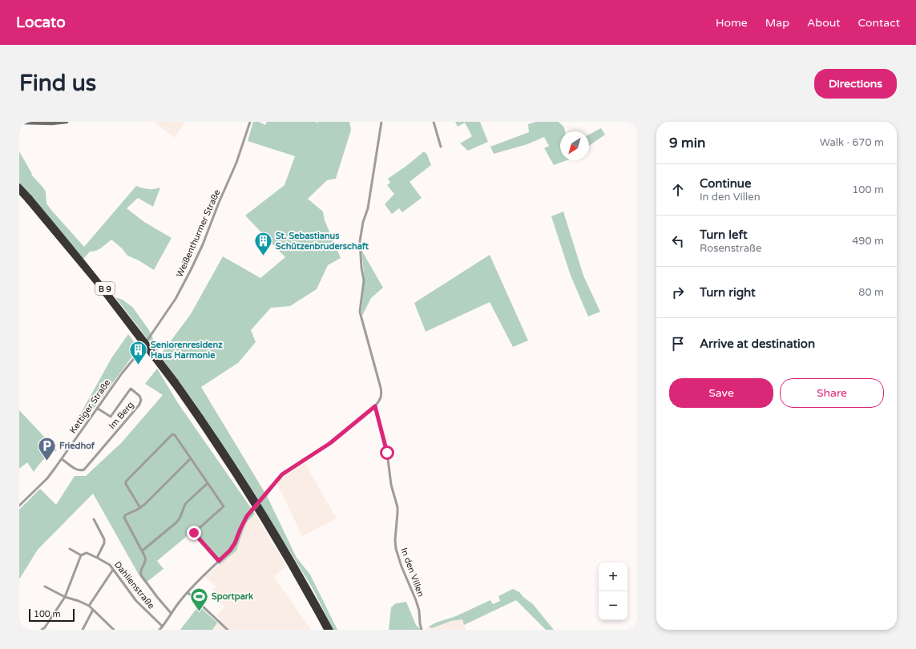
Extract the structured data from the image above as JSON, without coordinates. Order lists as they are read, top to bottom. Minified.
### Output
{"streets":{"highway":["B 9"],"street":["Weißenthurmer Straße","Kettiger Straße","Im Berg","In den Villen","Dahlienstraße"]},"crossings":[["Weißenthurmer Straße","Kettiger Straße"],["Kettiger Straße","Im Berg"]],"places":{"building":["St. Sebastianus Schützenbruderschaft","Seniorenresidenz Haus Harmonie"],"parking":["Friedhof"],"sports":["Sportpark"]},"scale_bar":"100 m","north":"bottom left","page":{"header":"Locato","nav":["Home","Map","About","Contact"],"buttons":["Directions",["Save","Share"]],"title":"Find us","heading":["9 min","Walk · 670 m"],"list":[["Continue","In den Villen","100 m"],["Turn left","Rosenstraße","490 m"],["Turn right","80 m"],"Arrive at destination"],"map_buttons":["+","−"],"scale":"100 m"}}
